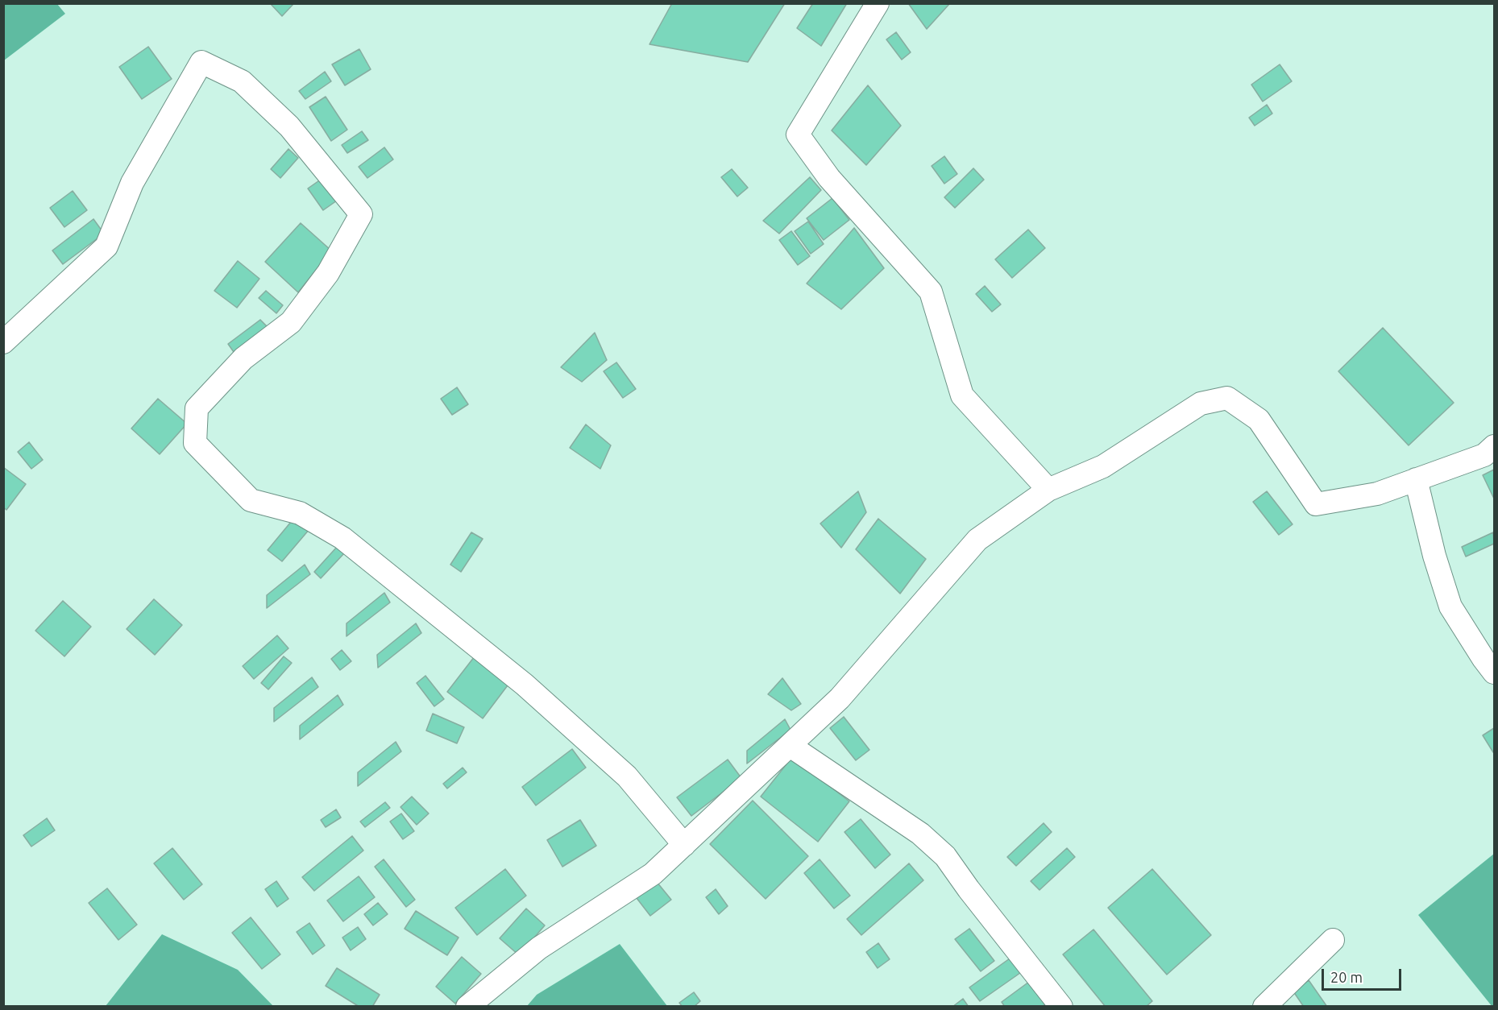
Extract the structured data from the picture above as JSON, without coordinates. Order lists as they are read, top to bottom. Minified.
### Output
{"scale_bar":"20 m"}
